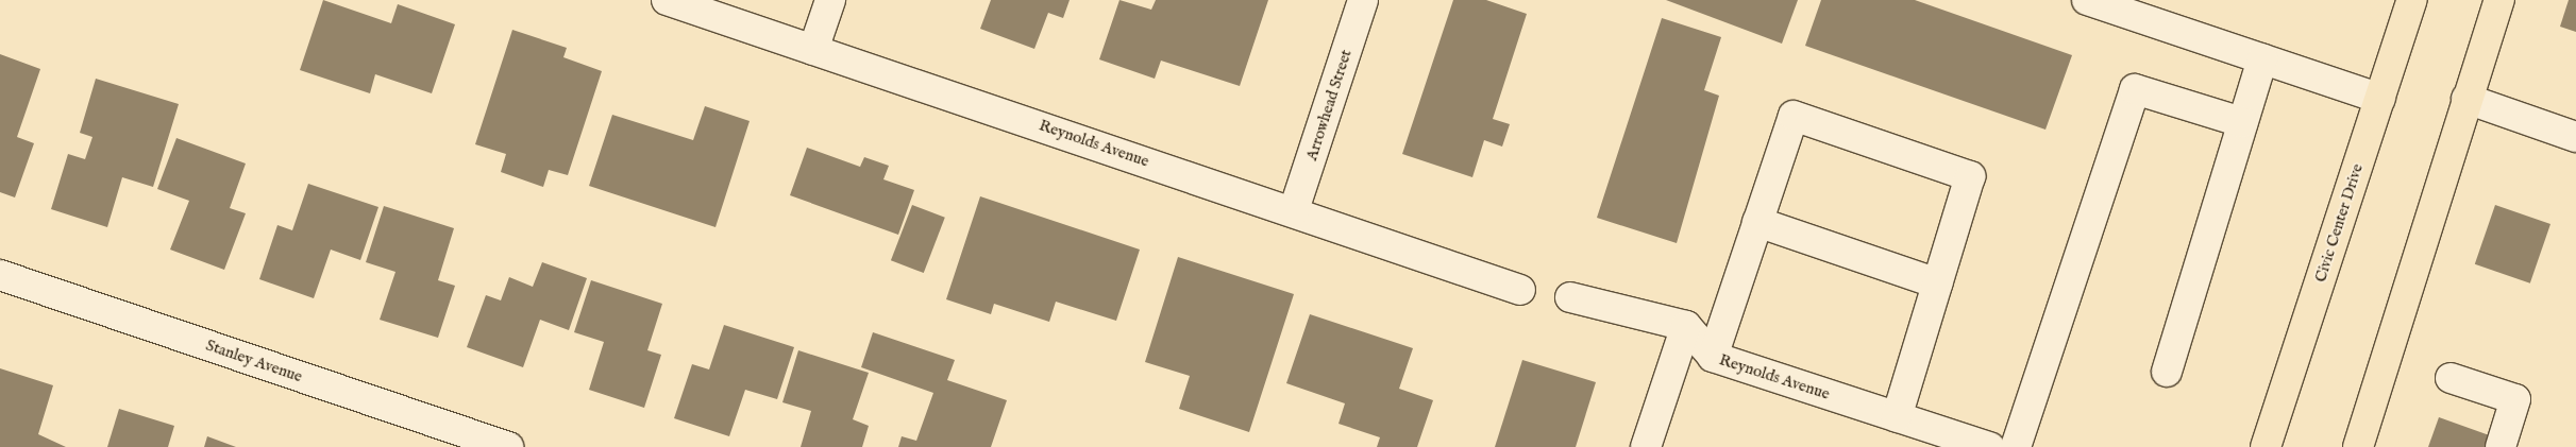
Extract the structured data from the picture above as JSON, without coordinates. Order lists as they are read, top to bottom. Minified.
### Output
{"streets":{"main road":["Civic Center Drive"],"street":["Arrowhead Street","Reynolds Avenue","Stanley Avenue"]},"crossings":[["Arrowhead Street","Reynolds Avenue"]]}
